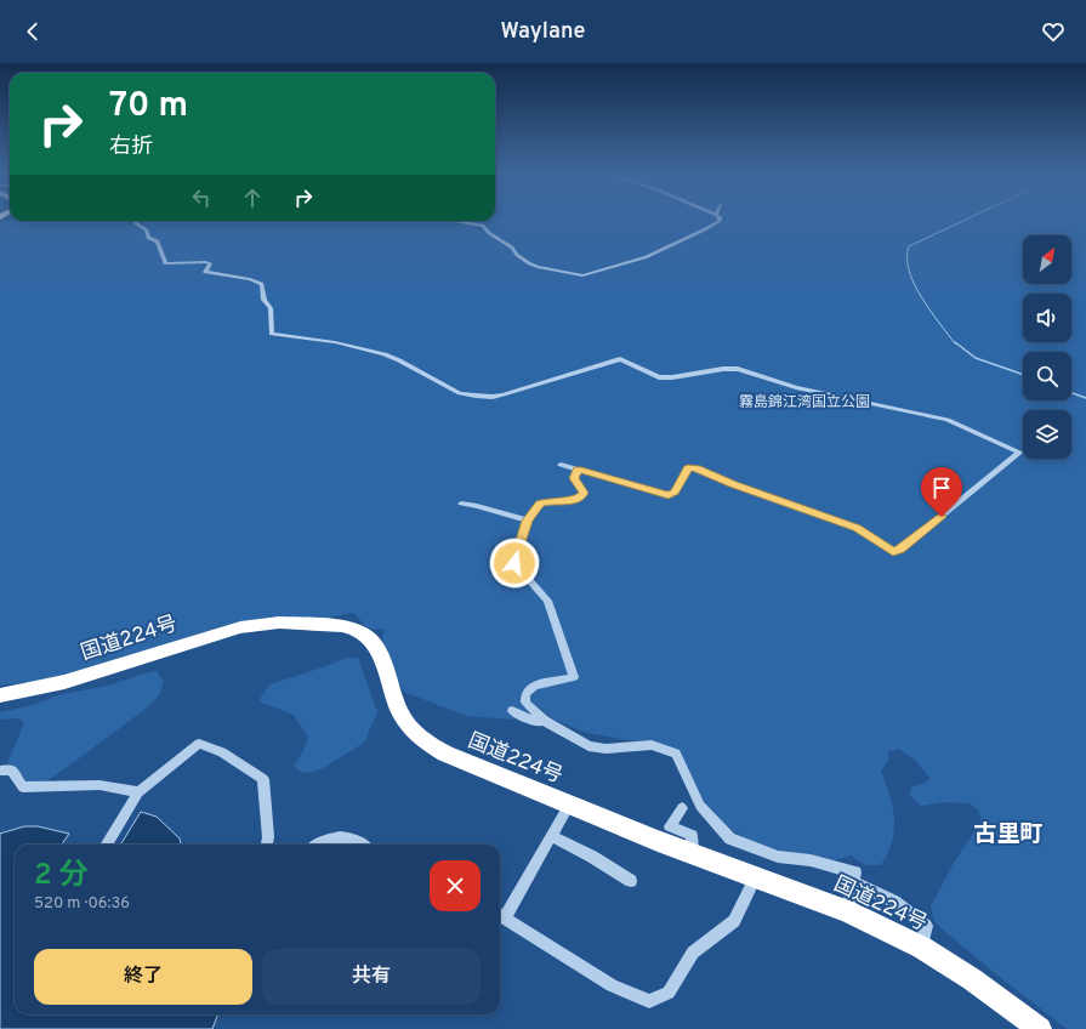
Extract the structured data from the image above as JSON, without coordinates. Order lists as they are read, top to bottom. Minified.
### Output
{"streets":{"highway":["国道224号"]},"districts":["古里町"],"parks":["霧島錦江湾国立公園"],"north":"top right","page":{"header":"Waylane","turn":["70 m","右折"],"heading":["2 分","520 m · 06:36"],"buttons":["終了","共有"]}}
